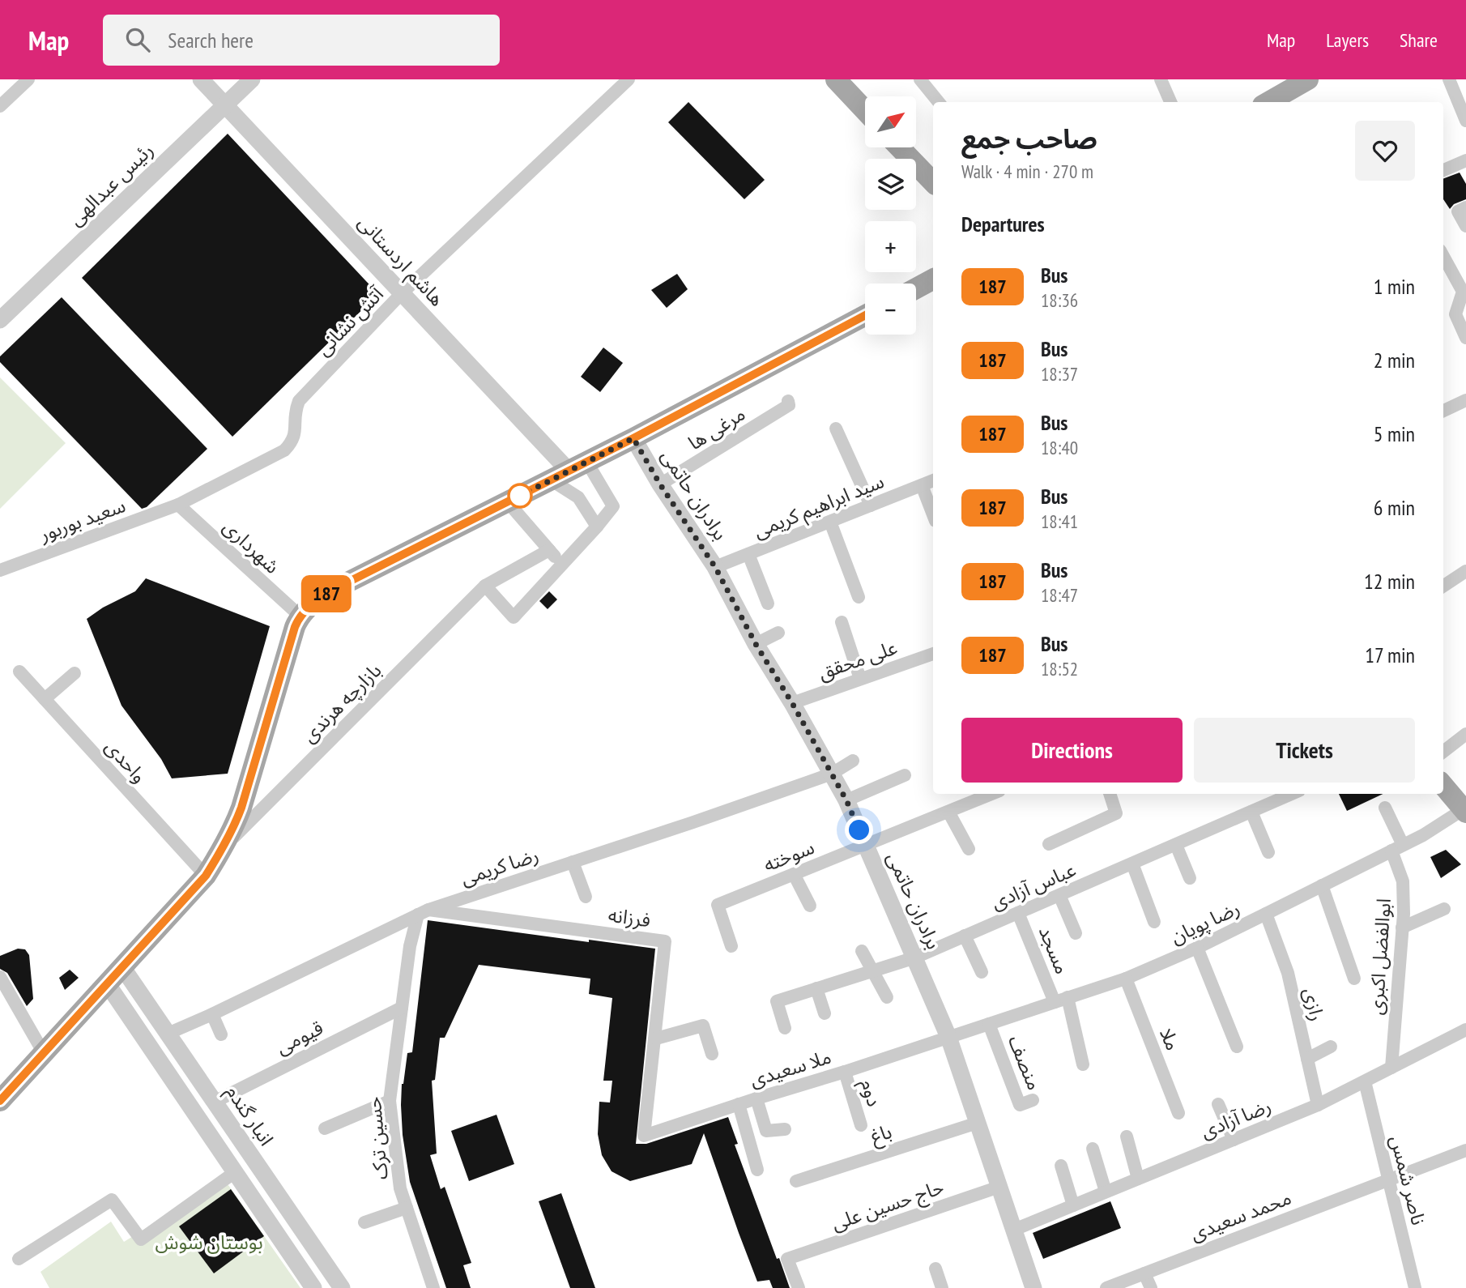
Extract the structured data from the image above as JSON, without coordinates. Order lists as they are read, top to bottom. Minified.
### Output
{"streets":{"street":["رئیس عبدالهی","هاشم اردستانی","آتش نشانی","مرغی ها","برادران حاتمی","سید ابراهیم کریمی","سعید بوربور","شهرداری","علی محقق","بازارچه هرندی","واحدی","سوخته","رضا کریمی","عباس آزادی","فرزانه","رضا پویان","مسجد","ابوالفضل اکبری","رازی","قیومی","ملا","منصف","ملا سعیدی","دوم","انبار گندم","رضا آزادی","باغ","حسین ترک","ناصر شمس","حاج حسین علی","محمد سعیدی"]},"crossings":[["رئیس عبدالهی","هاشم اردستانی"],["هاشم اردستانی","آتش نشانی"],["آتش نشانی","سعید بوربور"],["آتش نشانی","شهرداری"],["مرغی ها","برادران حاتمی"],["برادران حاتمی","سید ابراهیم کریمی"],["برادران حاتمی","علی محقق"],["برادران حاتمی","سوخته"],["برادران حاتمی","رضا کریمی"],["برادران حاتمی","عباس آزادی"],["برادران حاتمی","رضا پویان"],["برادران حاتمی","ملا سعیدی"],["برادران حاتمی","رضا آزادی"],["برادران حاتمی","باغ"],["برادران حاتمی","حاج حسین علی"],["سعید بوربور","شهرداری"],["رضا کریمی","فرزانه"],["رضا کریمی","انبار گندم"],["رضا کریمی","حسین ترک"],["عباس آزادی","مسجد"],["فرزانه","ملا سعیدی"],["فرزانه","حسین ترک"],["رضا پویان","مسجد"],["رضا پویان","ابوالفضل اکبری"],["رضا پویان","رازی"],["رضا پویان","ملا"],["رضا پویان","منصف"],["رضا پویان","ملا سعیدی"],["ابوالفضل اکبری","رضا آزادی"],["رازی","رضا آزادی"],["قیومی","انبار گندم"],["قیومی","حسین ترک"],["ملا سعیدی","دوم"],["رضا آزادی","ناصر شمس"],["ناصر شمس","محمد سعیدی"]],"parks":["بوستان شوش"],"lines":["bus line 187"],"north":"top right","page":{"header":"Map","search":"Search here","nav":["Map","Layers","Share"],"on_map":"187","map_buttons":["+","−"],"heading":[["صاحب جمع","Walk · 4 min · 270 m"],"Departures"],"list":[{"mark":"187","name":"Bus","note":"18:36","value":"1 min"},{"mark":"187","name":"Bus","note":"18:37","value":"2 min"},{"mark":"187","name":"Bus","note":"18:40","value":"5 min"},{"mark":"187","name":"Bus","note":"18:41","value":"6 min"},{"mark":"187","name":"Bus","note":"18:47","value":"12 min"},{"mark":"187","name":"Bus","note":"18:52","value":"17 min"}],"buttons":["Directions","Tickets"]}}
